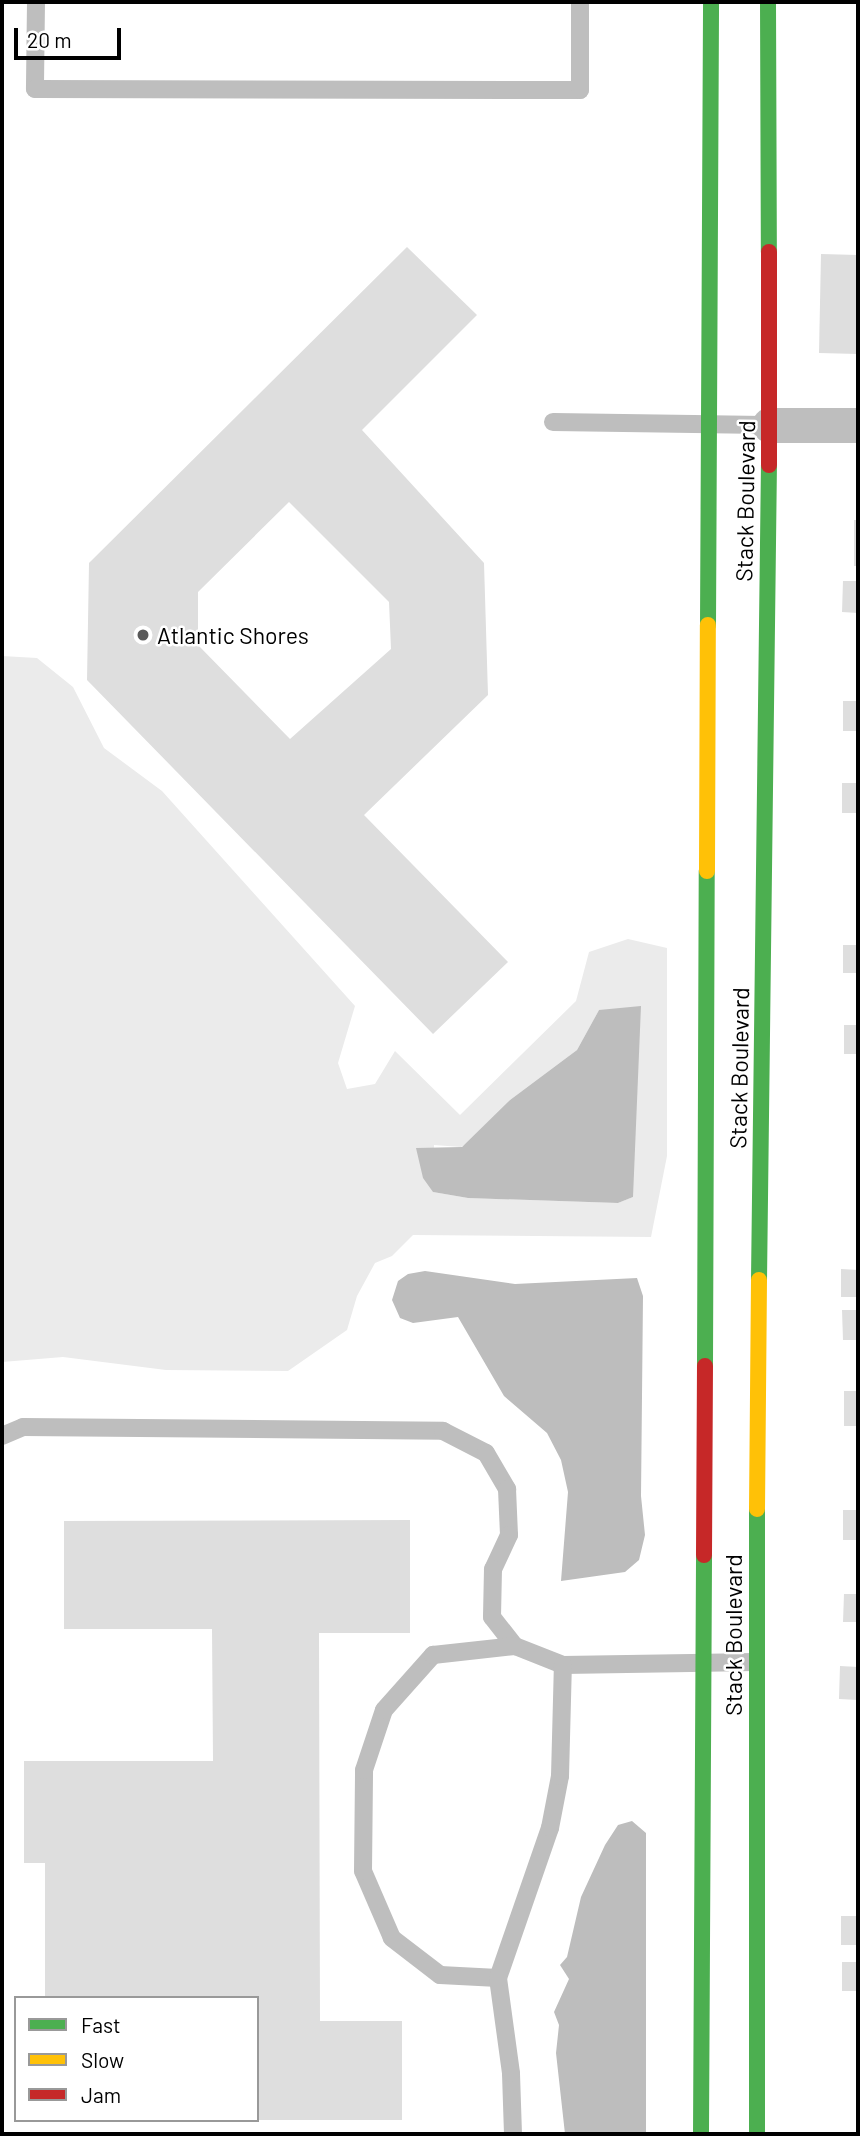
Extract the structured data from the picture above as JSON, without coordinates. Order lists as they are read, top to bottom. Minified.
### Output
{"streets":{"street":["Stack Boulevard"]},"places":["Atlantic Shores"],"legend":["Fast","Slow","Jam"],"scale_bar":"20 m"}
